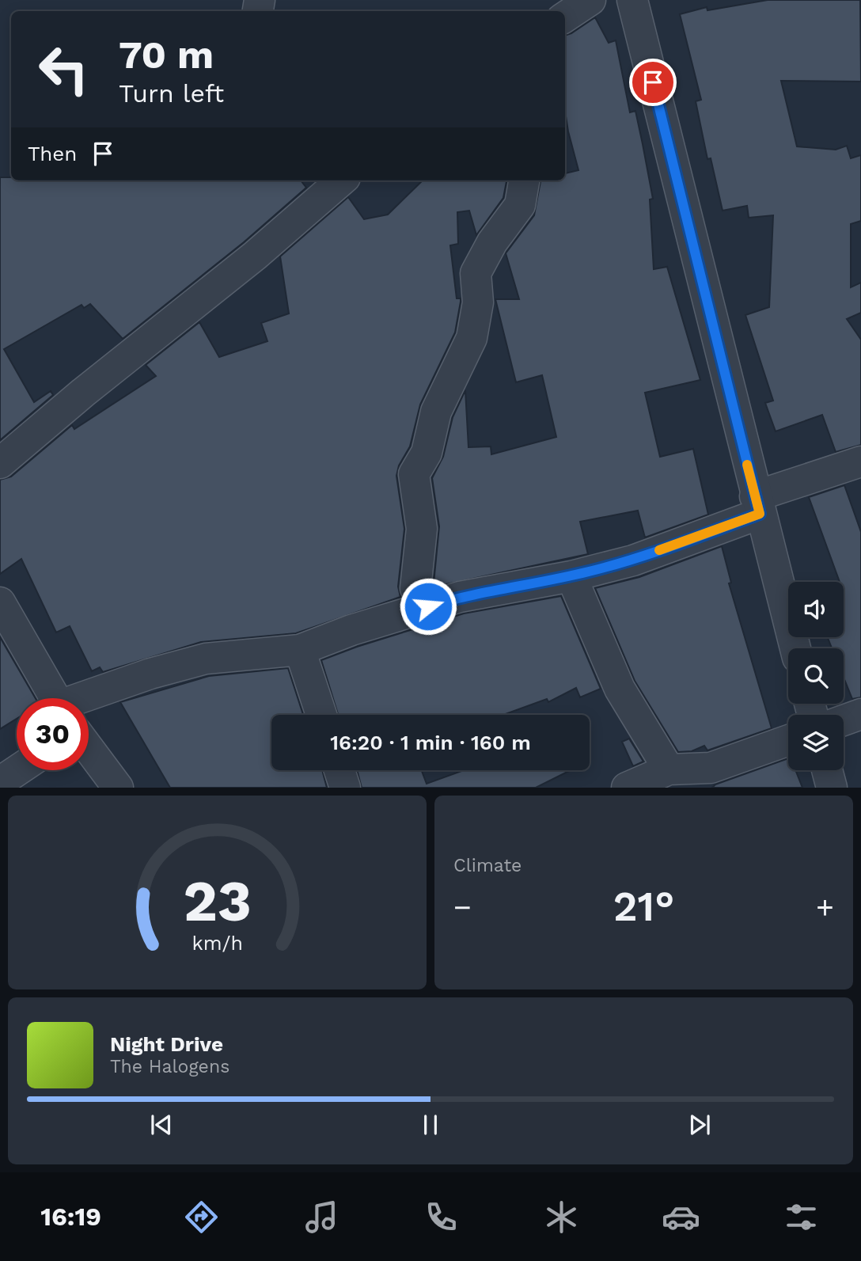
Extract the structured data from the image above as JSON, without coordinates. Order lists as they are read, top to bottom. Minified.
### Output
{"page":{"turn":["70 m","Turn left"],"then":"Then","limit":"30","trip":"16:20 · 1 min · 160 m","tile":"Climate","heat":["−","21°","+"],"song":["Night Drive","The Halogens"],"tabs":"16:19","gauge":["23","km/h"]}}
